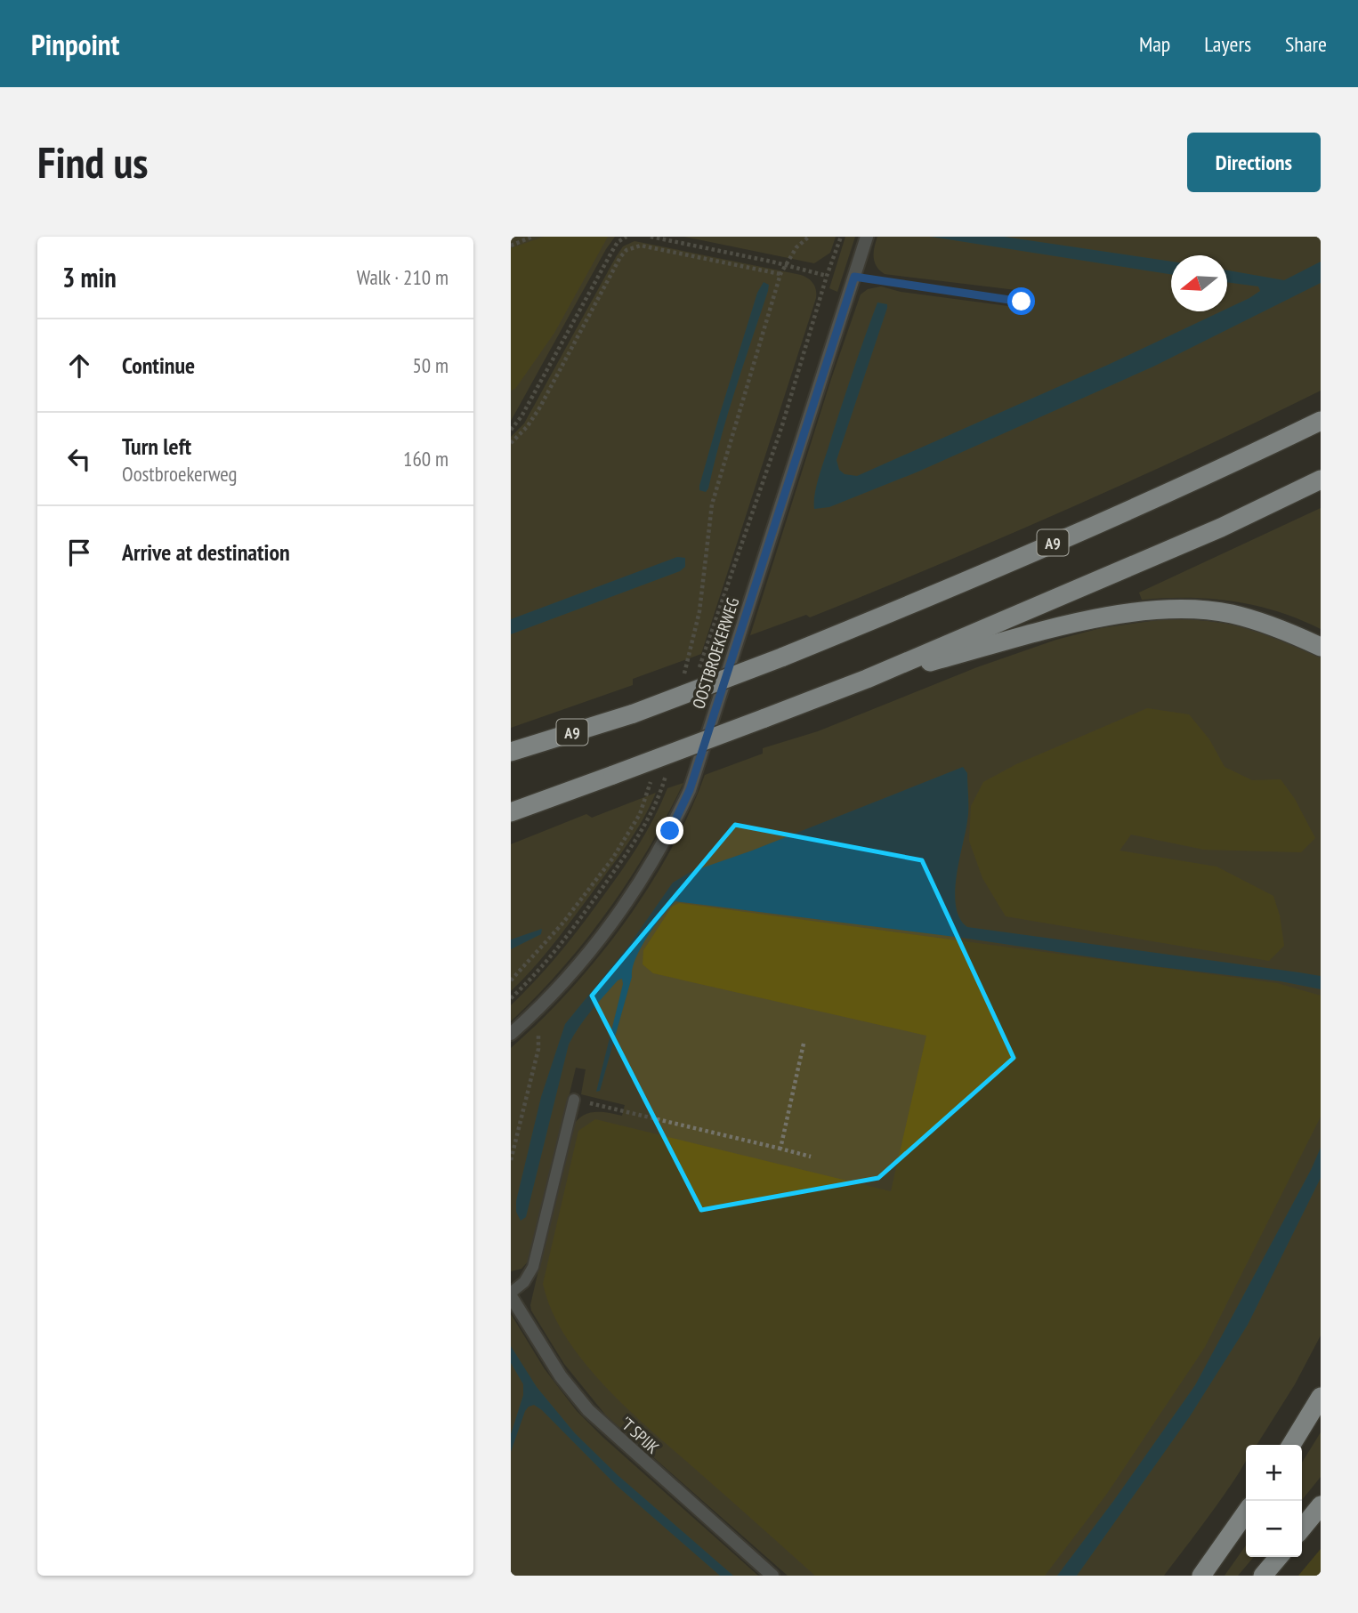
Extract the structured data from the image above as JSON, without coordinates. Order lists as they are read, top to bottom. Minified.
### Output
{"streets":{"highway":["A9"],"street":["OOSTBROEKERWEG","'T SPIJK"]},"north":"left","page":{"header":"Pinpoint","nav":["Map","Layers","Share"],"buttons":"Directions","title":"Find us","heading":["3 min","Walk · 210 m"],"list":[["Continue","50 m"],["Turn left","Oostbroekerweg","160 m"],"Arrive at destination"],"map_buttons":["+","−"]}}
